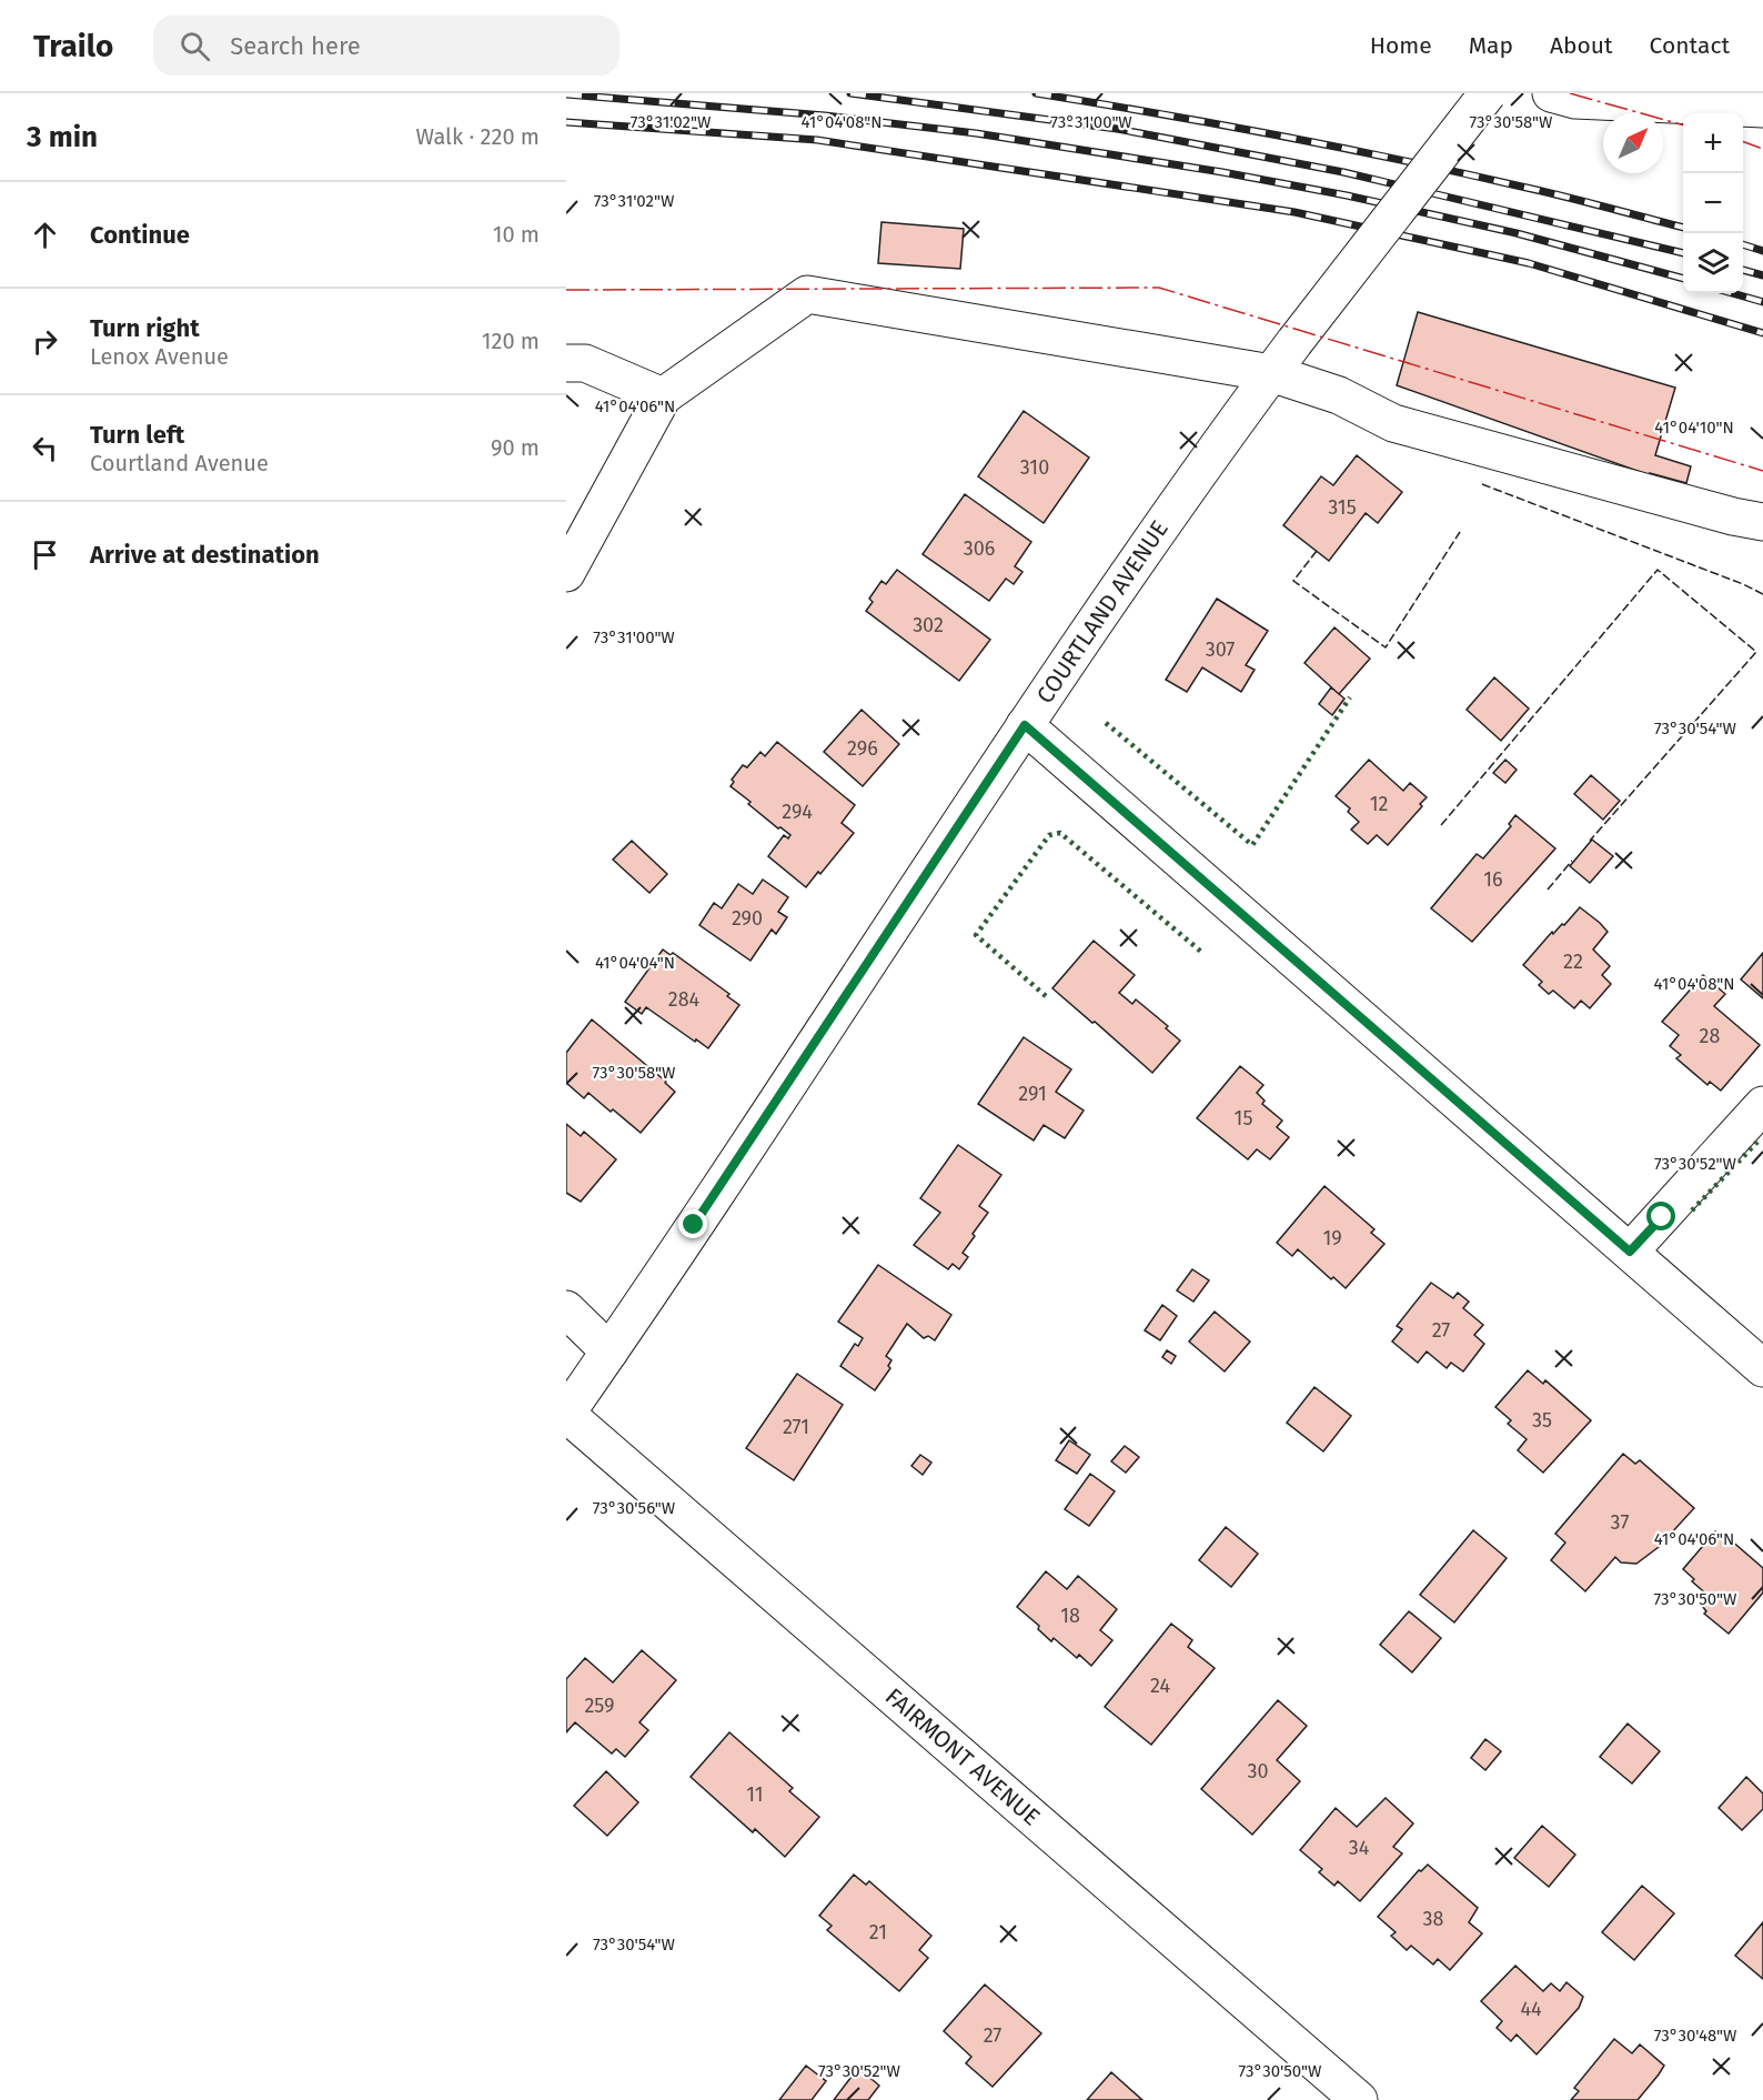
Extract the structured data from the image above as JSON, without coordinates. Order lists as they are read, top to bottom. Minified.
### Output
{"streets":{"street":["COURTLAND AVENUE","FAIRMONT AVENUE"]},"crossings":[["COURTLAND AVENUE","FAIRMONT AVENUE"]],"house_numbers":["310","315","306","302","307","296","12","294","16","290","22","284","28","291","15","19","27","35","271","37","18","24","259","30","11","34","38","21","44","27"],"north":"top right","page":{"header":"Trailo","search":"Search here","nav":["Home","Map","About","Contact"],"heading":["3 min","Walk · 220 m"],"map_buttons":["+","−"],"list":[["Continue","10 m"],["Turn right","Lenox Avenue","120 m"],["Turn left","Courtland Avenue","90 m"],"Arrive at destination"]},"coordinates":["41°04'08\"N","73°31'02\"W","73°31'00\"W","73°30'58\"W","41°04'06\"N","41°04'10\"N","73°30'54\"W","41°04'04\"N","73°30'52\"W","73°30'56\"W","73°30'50\"W","73°30'48\"W"]}
